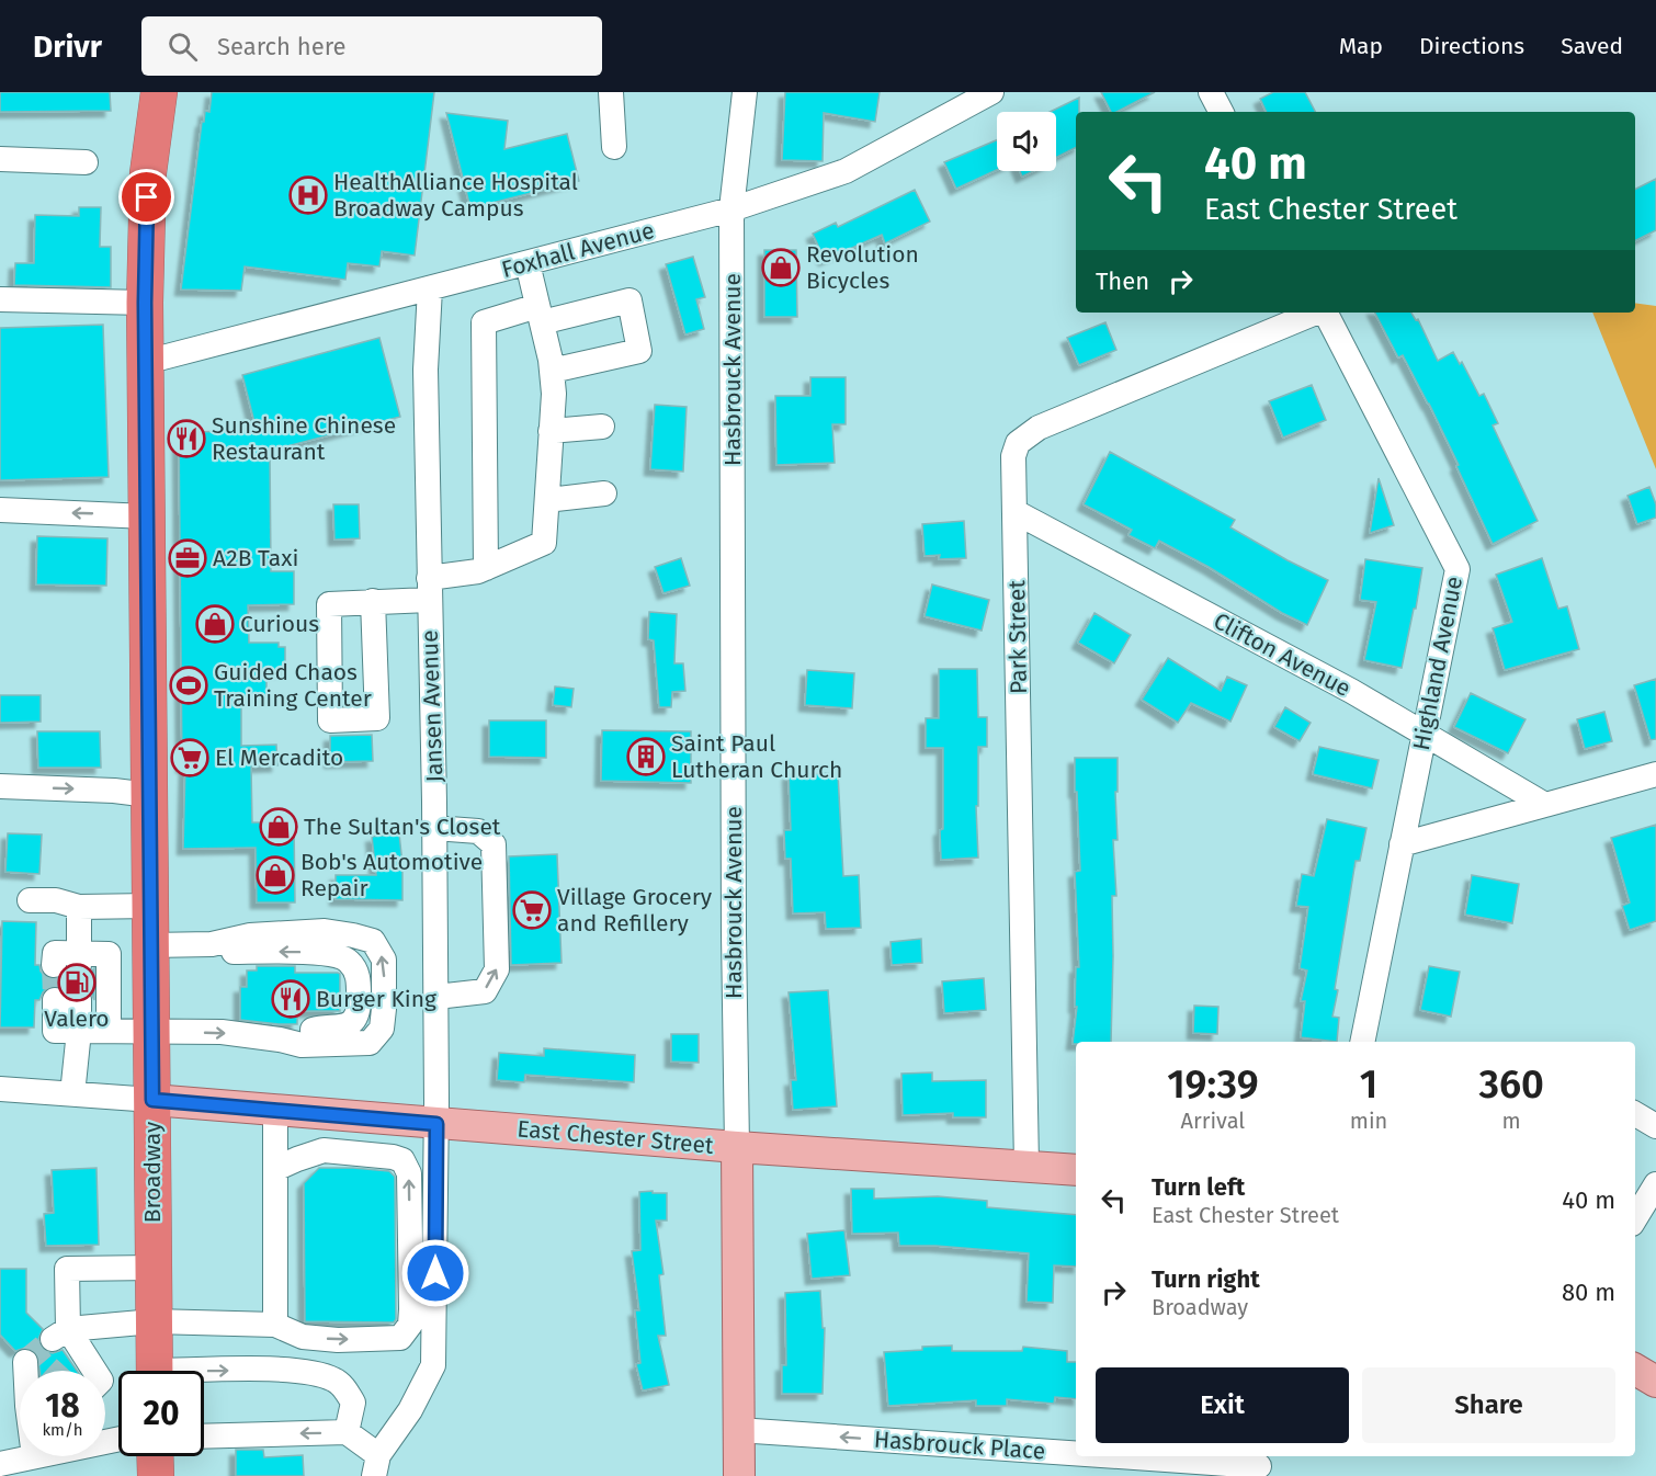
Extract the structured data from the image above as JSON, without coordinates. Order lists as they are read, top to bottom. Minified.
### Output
{"streets":{"highway":["Broadway"],"main road":["Hasbrouck Avenue","East Chester Street"],"street":["Foxhall Avenue","Park Street","Clifton Avenue","Highland Avenue","Jansen Avenue","Hasbrouck Place"]},"crossings":[["Foxhall Avenue","Hasbrouck Avenue"],["Foxhall Avenue","Jansen Avenue"],["Foxhall Avenue","Broadway"],["Hasbrouck Avenue","East Chester Street"],["Hasbrouck Avenue","Hasbrouck Place"],["Park Street","Clifton Avenue"],["Park Street","East Chester Street"],["Clifton Avenue","Highland Avenue"],["Jansen Avenue","East Chester Street"],["East Chester Street","Broadway"]],"one_way":["Hasbrouck Place"],"places":{"hospital":["HealthAlliance Hospital Broadway Campus"],"shop":["Revolution Bicycles","Curious","The Sultan's Closet","Bob's Automotive Repair"],"restaurant":["Sunshine Chinese Restaurant","Burger King"],"office":["A2B Taxi"],"sports":["Guided Chaos Training Center"],"building":["Saint Paul Lutheran Church"],"supermarket":["El Mercadito","Village Grocery and Refillery"],"fuel station":["Valero"]},"page":{"header":"Drivr","search":"Search here","nav":["Map","Directions","Saved"],"turn":["40 m","East Chester Street"],"then":"Then","eta":["19:39","Arrival","1","min","360","m"],"list":[{"name":"Turn left","note":"East Chester Street","value":"40 m"},{"name":"Turn right","note":"Broadway","value":"80 m"}],"buttons":["Exit","Share"],"speed":"18 km/h","limit":"20"}}
